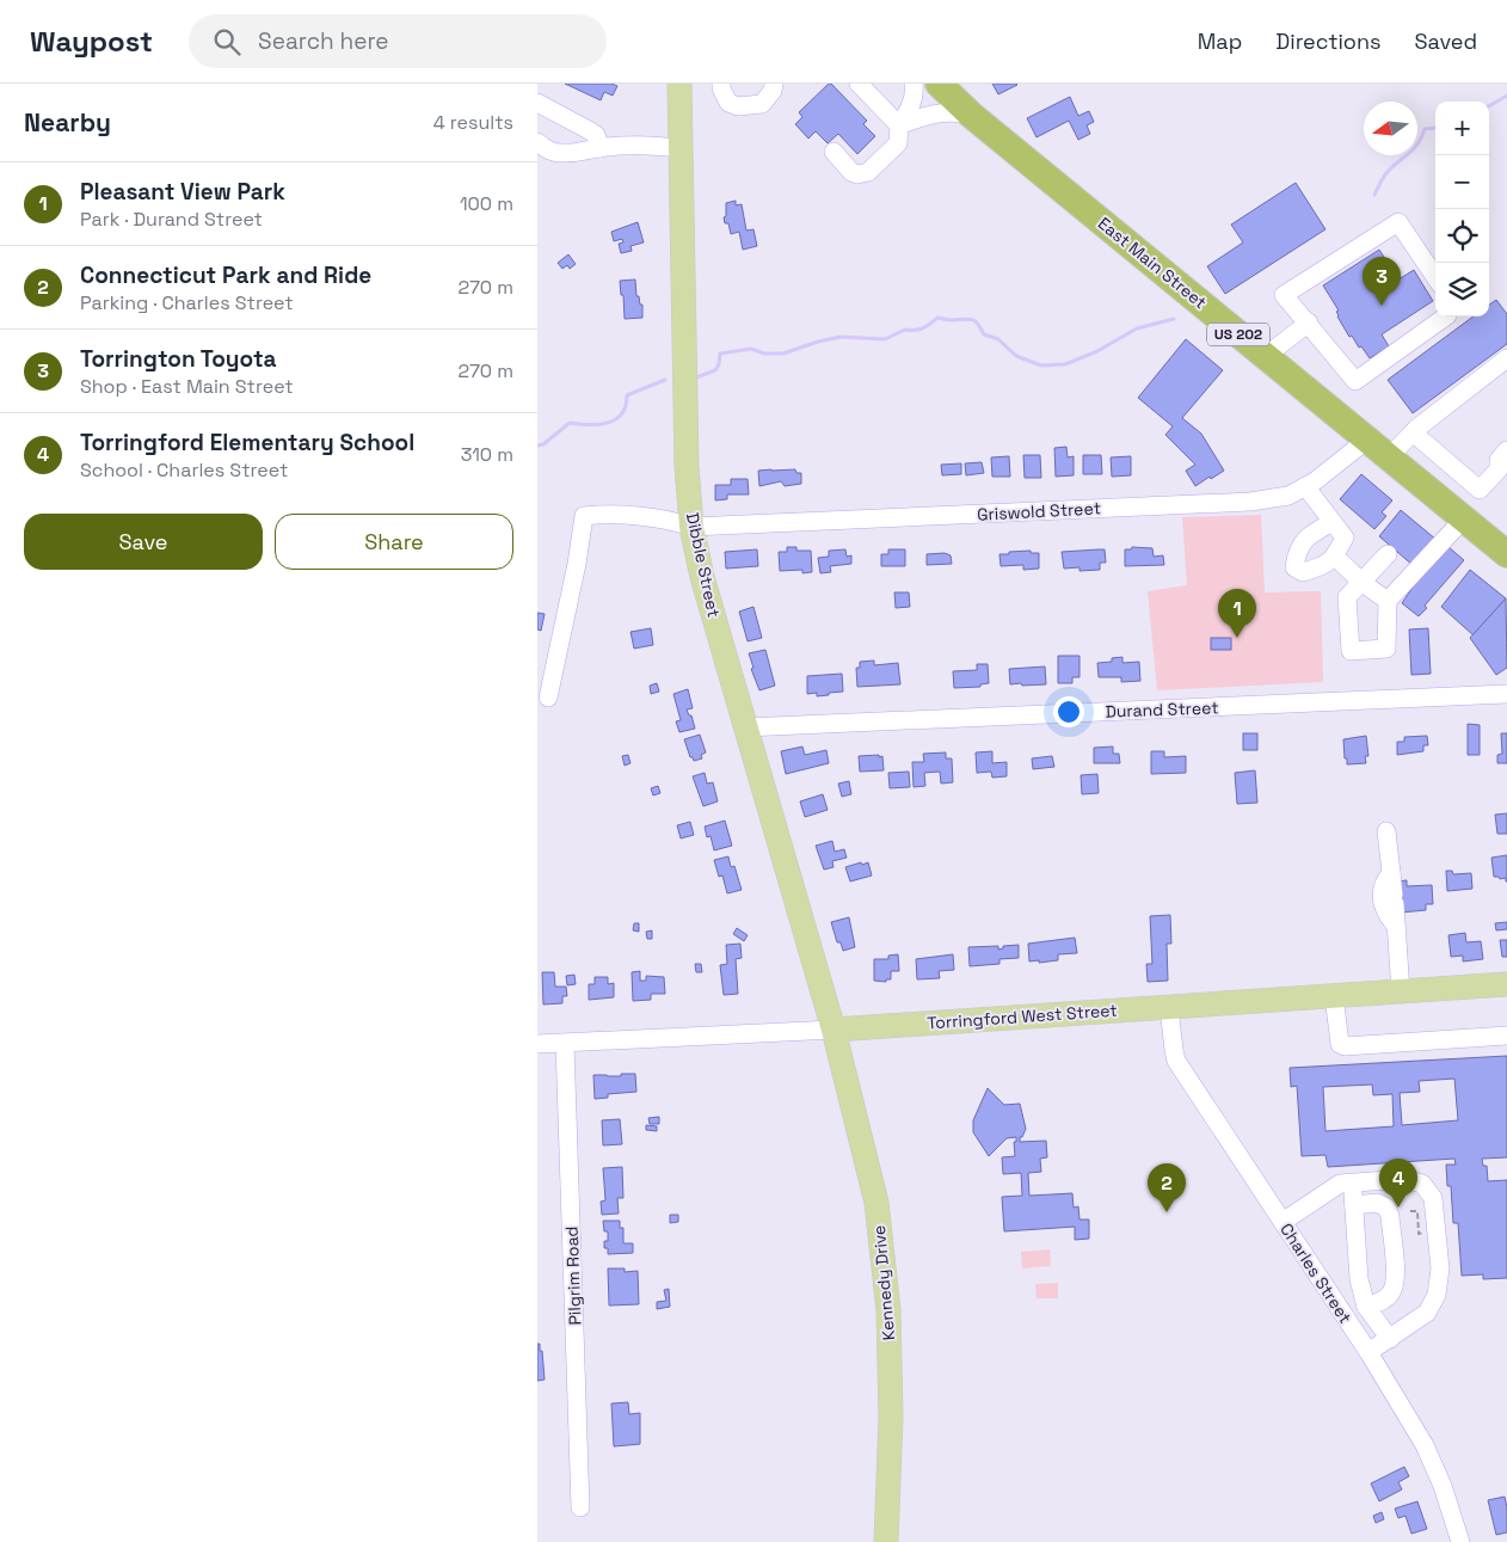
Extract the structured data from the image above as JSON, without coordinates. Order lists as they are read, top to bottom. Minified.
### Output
{"streets":{"highway":["East Main Street","US 202"],"main road":["Dibble Street","Torringford West Street","Kennedy Drive"],"street":["Griswold Street","Durand Street","Charles Street","Pilgrim Road"]},"crossings":[["East Main Street","Griswold Street"],["Griswold Street","Dibble Street"],["Dibble Street","Durand Street"],["Dibble Street","Torringford West Street"],["Dibble Street","Kennedy Drive"],["Torringford West Street","Charles Street"],["Torringford West Street","Pilgrim Road"],["Torringford West Street","Kennedy Drive"]],"north":"left","page":{"header":"Waypost","search":"Search here","nav":["Map","Directions","Saved"],"heading":["Nearby","4 results"],"map_buttons":["+","−"],"list":[{"mark":"1","name":"Pleasant View Park","note":"Park · Durand Street","value":"100 m"},{"mark":"2","name":"Connecticut Park and Ride","note":"Parking · Charles Street","value":"270 m"},{"mark":"3","name":"Torrington Toyota","note":"Shop · East Main Street","value":"270 m"},{"mark":"4","name":"Torringford Elementary School","note":"School · Charles Street","value":"310 m"}],"pins":["3","1","4","2"],"buttons":["Save","Share"]}}
